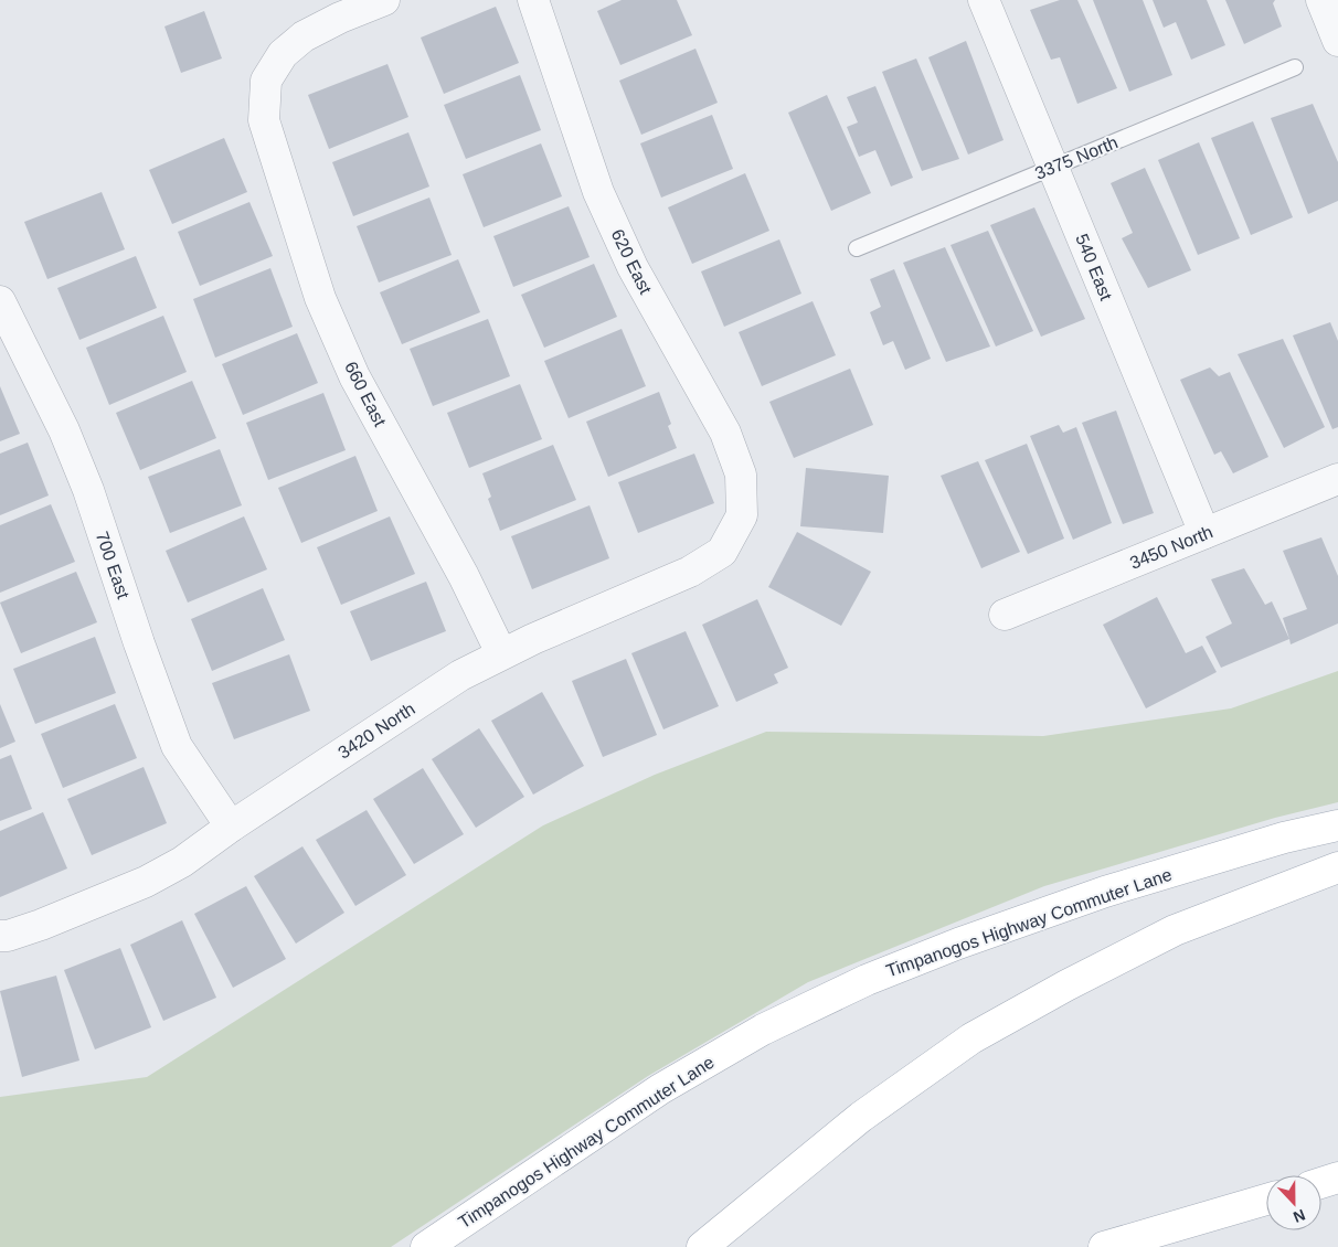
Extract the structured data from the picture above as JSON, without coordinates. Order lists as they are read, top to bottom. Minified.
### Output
{"streets":{"main road":["Timpanogos Highway Commuter Lane"],"street":["620 East","540 East","660 East","3450 North","700 East","3420 North"],"lane":["3375 North"]},"crossings":[["3375 North","540 East"],["620 East","3420 North"],["540 East","3450 North"],["660 East","3420 North"],["700 East","3420 North"]],"north":"bottom"}
